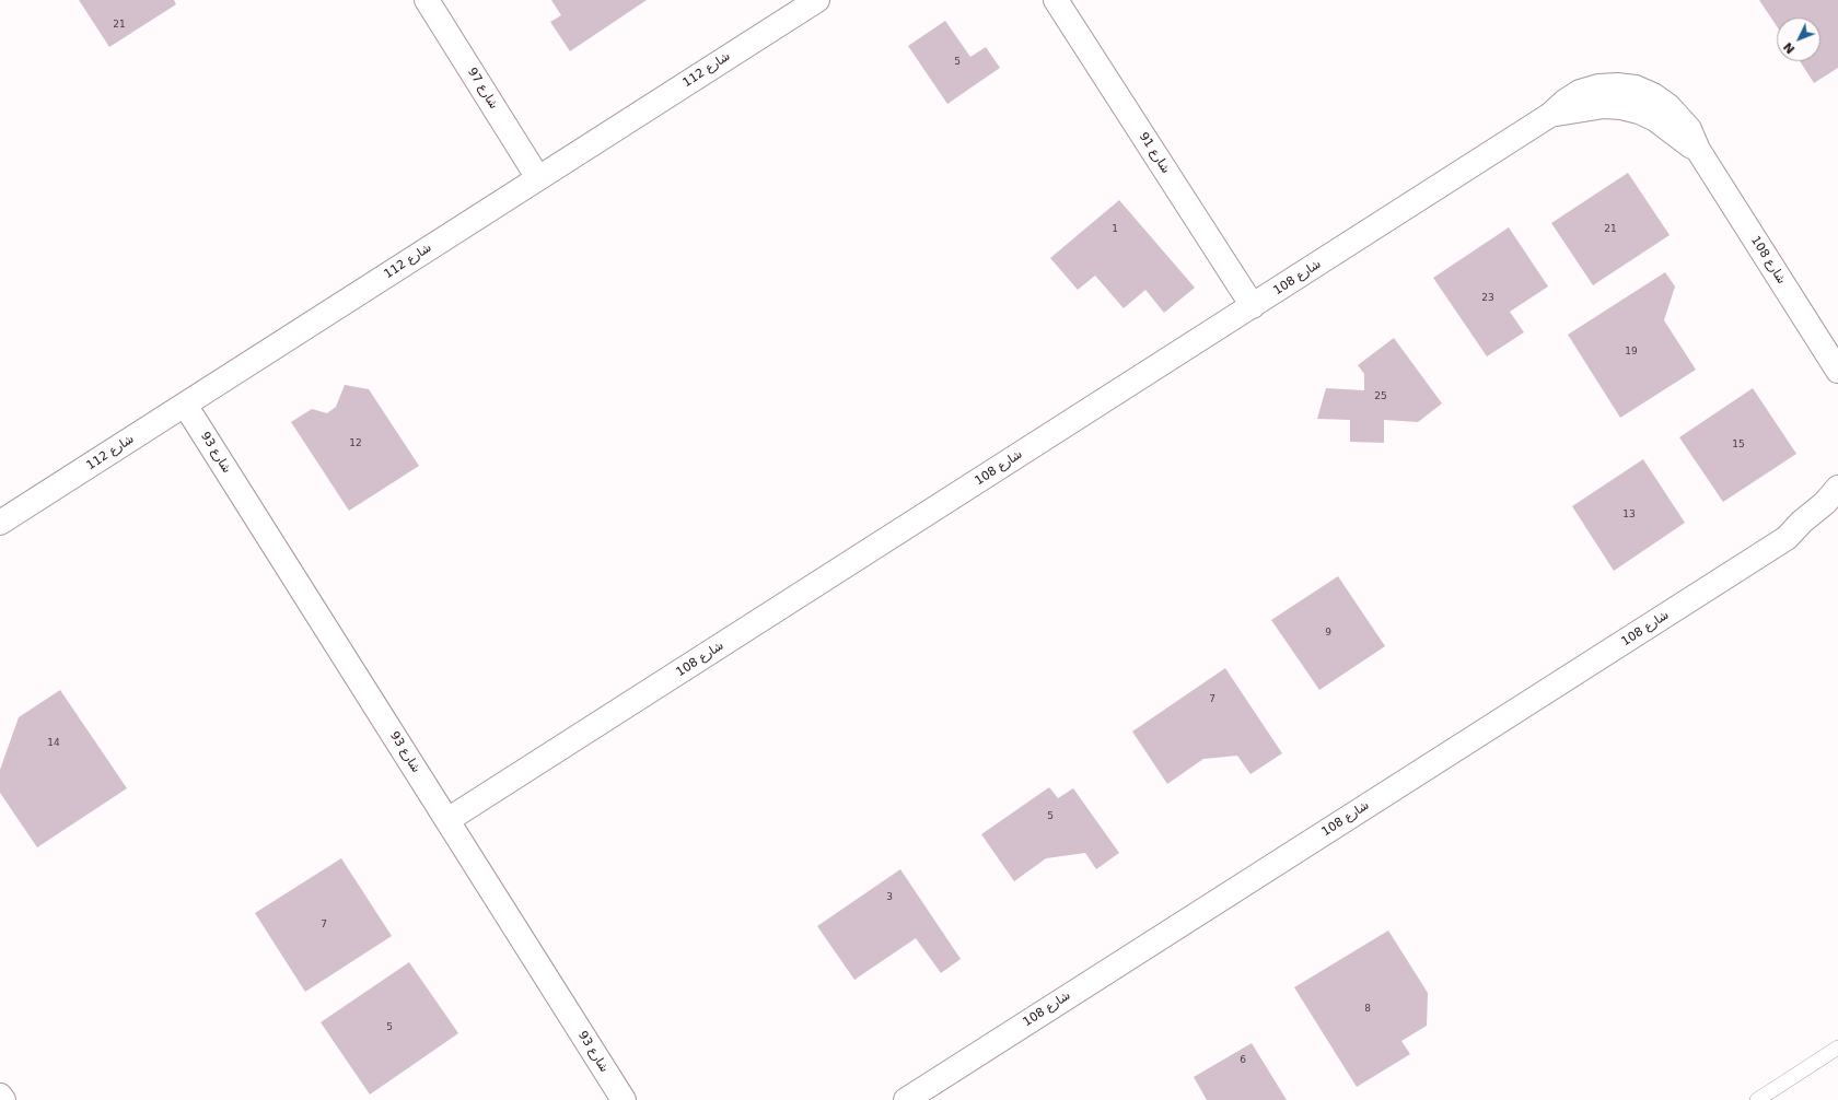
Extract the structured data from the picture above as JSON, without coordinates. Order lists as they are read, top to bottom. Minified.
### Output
{"streets":{"street":["شارع 112","شارع 97","شارع 91","شارع 108","شارع 93"]},"crossings":[["شارع 112","شارع 97"],["شارع 112","شارع 93"],["شارع 91","شارع 108"],["شارع 108","شارع 93"]],"house_numbers":["21","5","1","21","23","19","25","12","15","13","9","7","14","5","3","7","8","5","6"],"north":"bottom left"}
